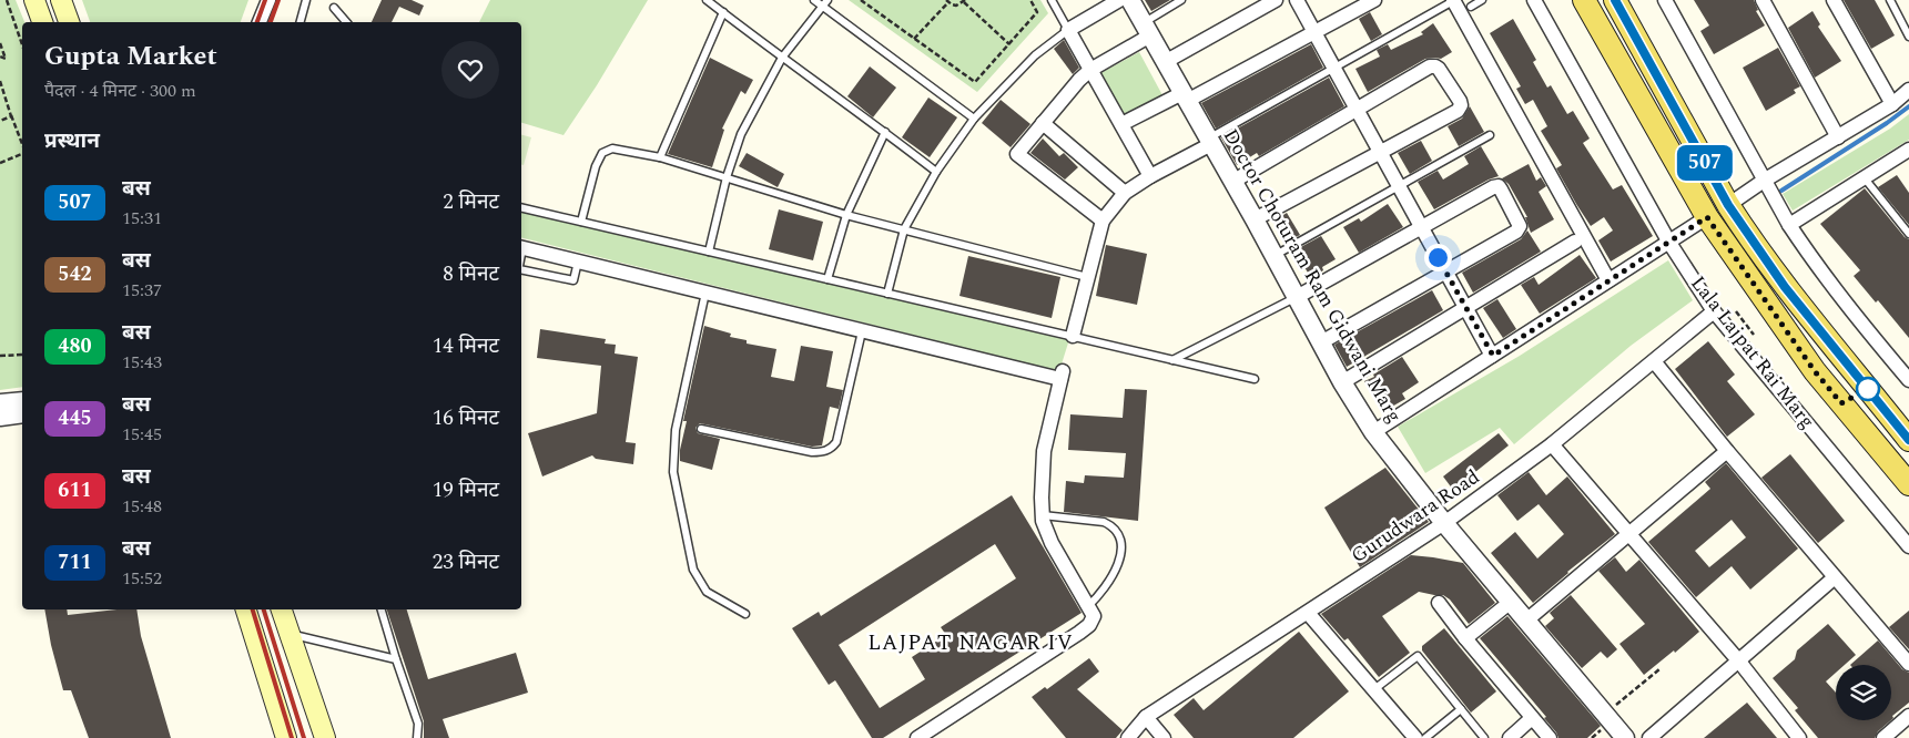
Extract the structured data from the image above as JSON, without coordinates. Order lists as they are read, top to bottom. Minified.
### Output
{"streets":{"street":["Doctor Choturam Ram Gidwani Marg","Lala Lajpat Rai Marg","Gurudwara Road"]},"crossings":[["Doctor Choturam Ram Gidwani Marg","Gurudwara Road"],["Lala Lajpat Rai Marg","Gurudwara Road"]],"districts":["LAJPAT NAGAR IV"],"lines":["bus line 507"],"page":{"on_map":"507","heading":[["Gupta Market","पैदल · 4 मिनट · 300 m"],"प्रस्थान"],"list":[{"mark":"507","name":"बस","note":"15:31","value":"2 मिनट"},{"mark":"542","name":"बस","note":"15:37","value":"8 मिनट"},{"mark":"480","name":"बस","note":"15:43","value":"14 मिनट"},{"mark":"445","name":"बस","note":"15:45","value":"16 मिनट"},{"mark":"611","name":"बस","note":"15:48","value":"19 मिनट"},{"mark":"711","name":"बस","note":"15:52","value":"23 मिनट"}]}}
